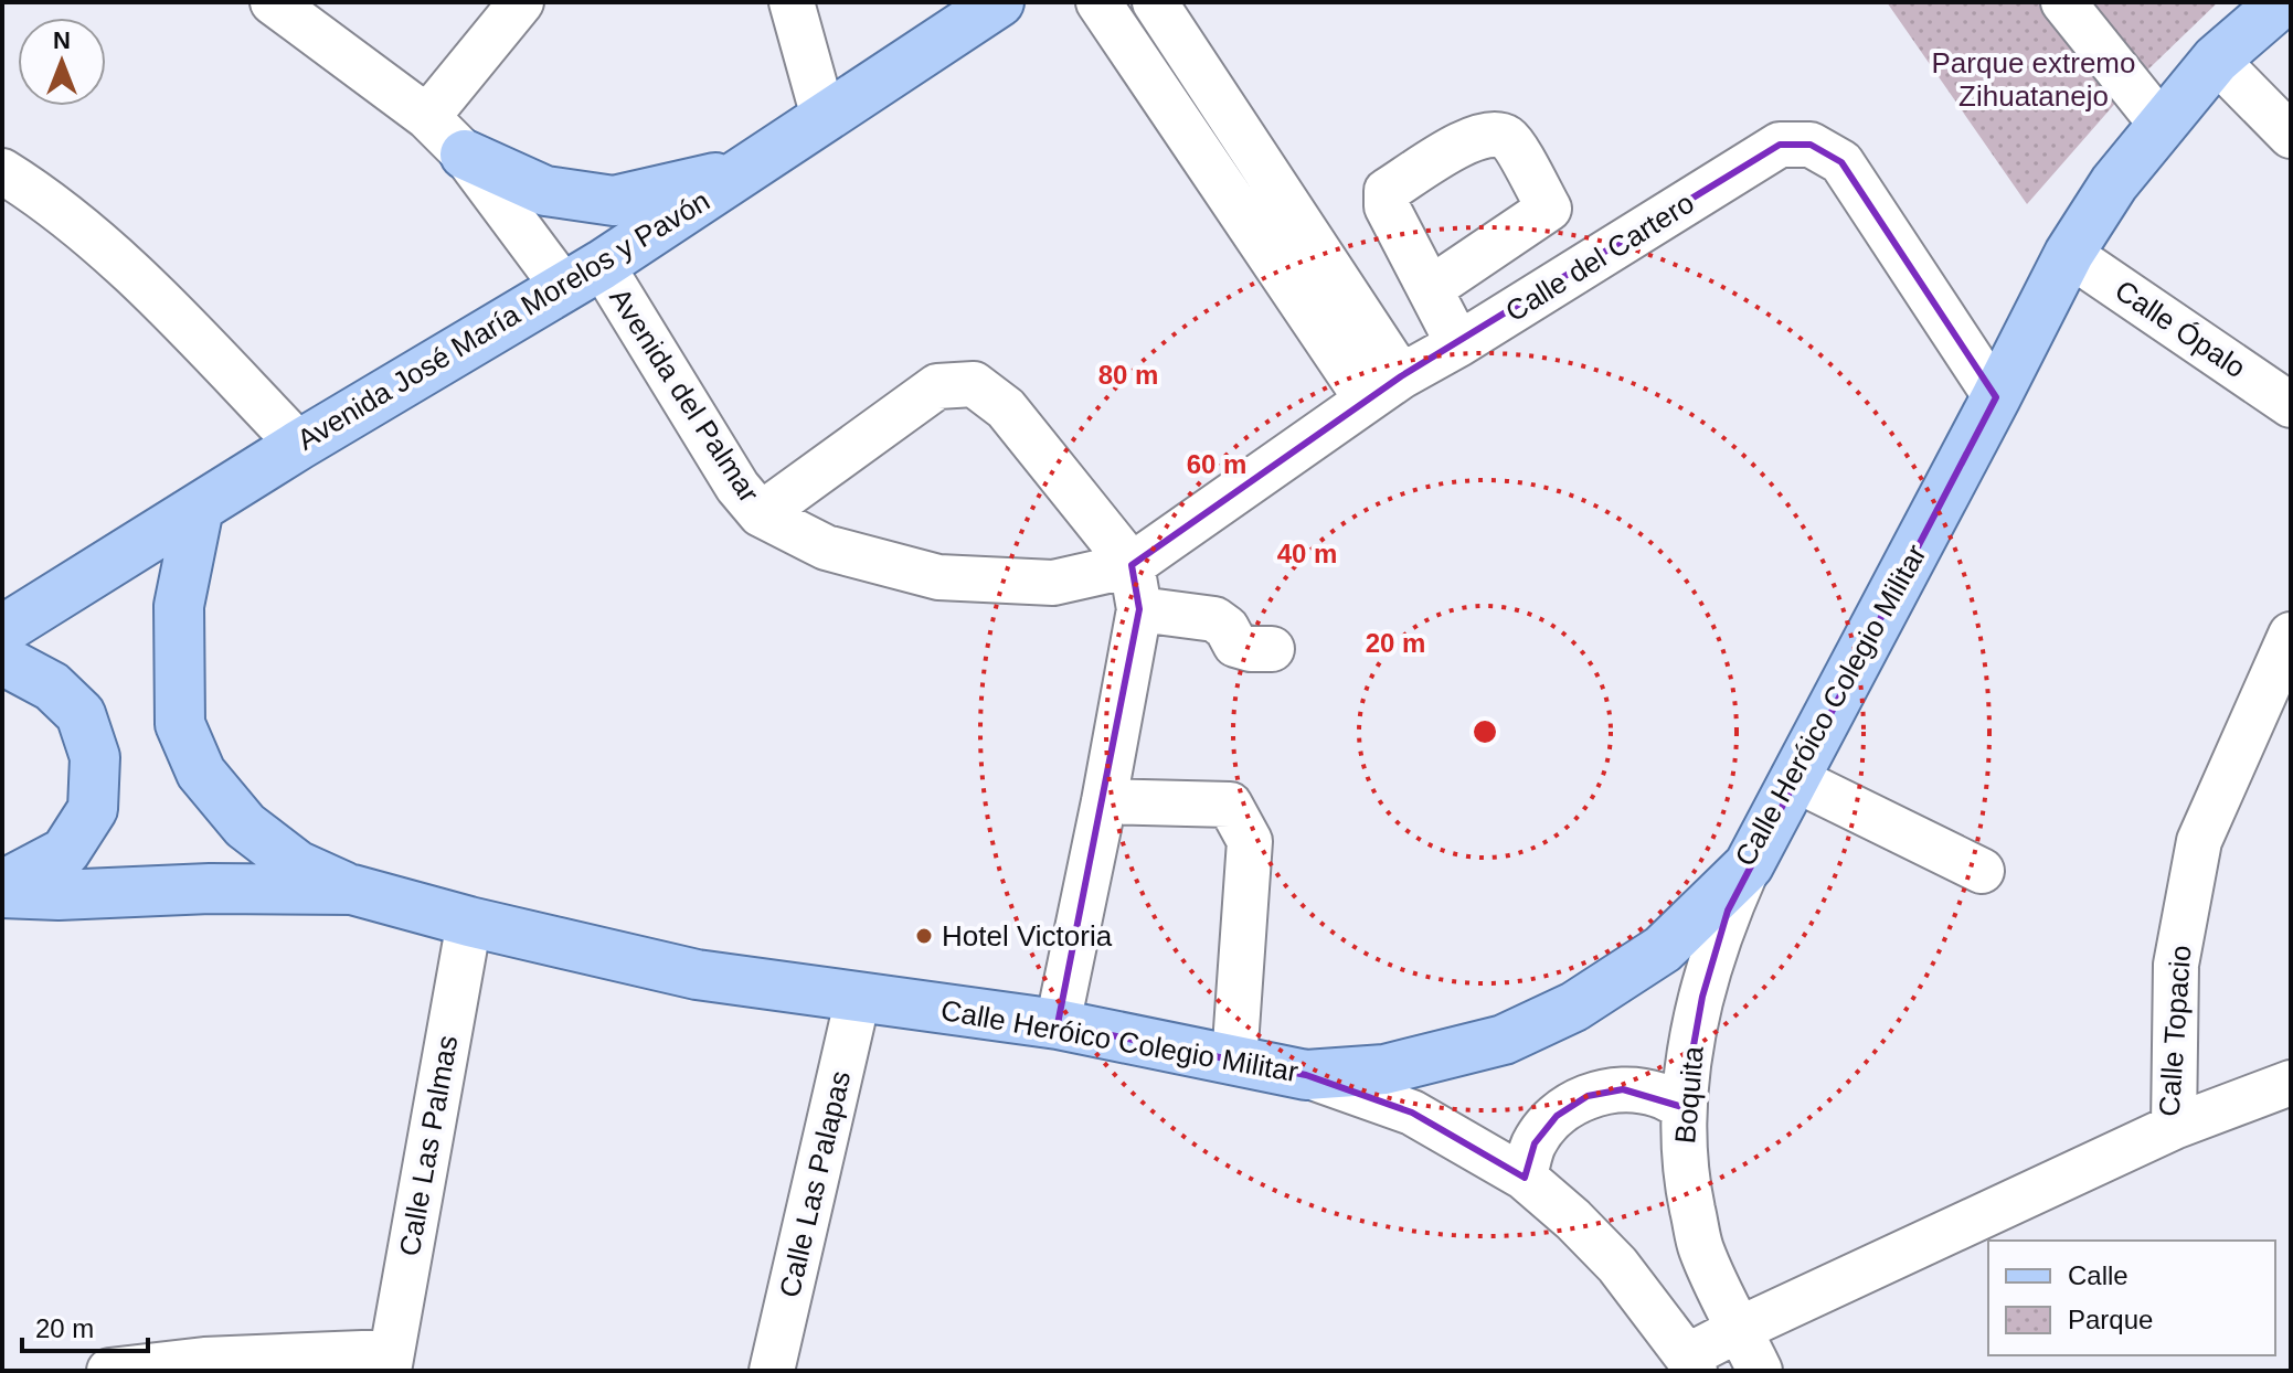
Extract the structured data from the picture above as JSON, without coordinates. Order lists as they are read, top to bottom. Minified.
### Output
{"streets":{"main road":["Avenida José María Morelos y Pavón","Calle Heróico Colegio Militar"],"street":["Calle del Cartero","Calle Ópalo","Avenida del Palmar","Calle Topacio","Boquita","Calle Las Palmas","Calle Las Palapas"]},"crossings":[["Calle del Cartero","Avenida del Palmar"],["Calle del Cartero","Calle Heróico Colegio Militar"],["Avenida José María Morelos y Pavón","Avenida del Palmar"],["Calle Ópalo","Calle Heróico Colegio Militar"],["Calle Heróico Colegio Militar","Boquita"],["Calle Heróico Colegio Militar","Calle Las Palmas"],["Calle Heróico Colegio Militar","Calle Las Palapas"],["Calle Topacio","Boquita"]],"parks":["Parque extremo Zihuatanejo"],"places":["Hotel Victoria"],"legend":["Calle","Parque"],"scale_bar":"20 m","north":"top","rings":["80 m","60 m","40 m","20 m"]}
